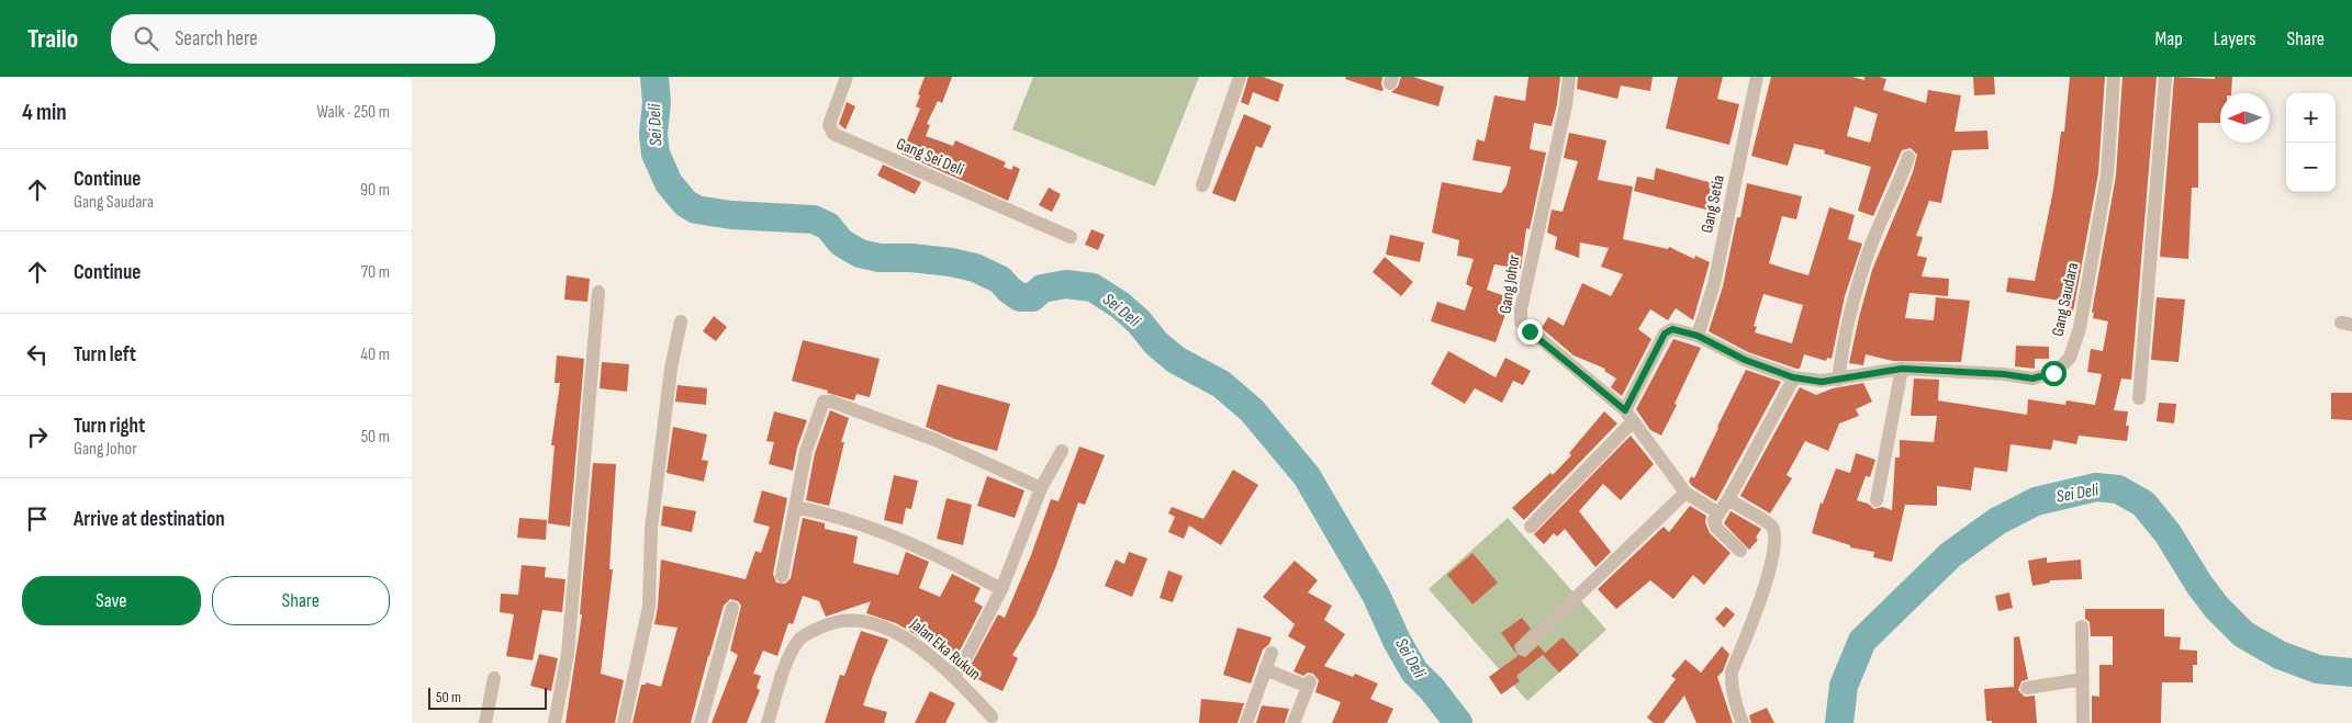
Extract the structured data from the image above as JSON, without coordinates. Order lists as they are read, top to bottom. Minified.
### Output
{"streets":{"street":["Gang Sei Deli","Gang Setia","Gang Johor","Gang Saudara","Jalan Eka Rukun"]},"crossings":[["Gang Setia","Gang Saudara"],["Gang Johor","Gang Saudara"]],"water":["Sei Deli"],"scale_bar":"50 m","north":"left","page":{"header":"Trailo","search":"Search here","nav":["Map","Layers","Share"],"heading":["4 min","Walk · 250 m"],"map_buttons":["+","−"],"list":[["Continue","Gang Saudara","90 m"],["Continue","70 m"],["Turn left","40 m"],["Turn right","Gang Johor","50 m"],"Arrive at destination"],"buttons":["Save","Share"],"scale":"50 m"}}
